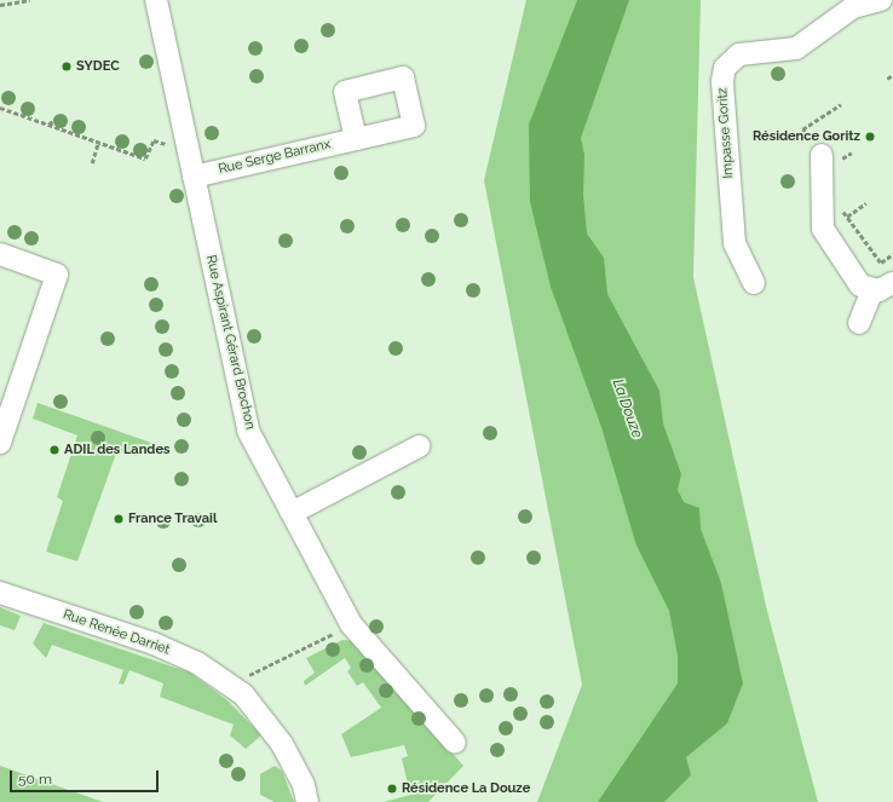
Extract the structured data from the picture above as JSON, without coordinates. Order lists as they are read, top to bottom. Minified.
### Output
{"streets":{"street":["Impasse Goritz","Rue Serge Barranx","Rue Aspirant Gérard Brochon","Rue Renée Darriet"]},"crossings":[["Rue Serge Barranx","Rue Aspirant Gérard Brochon"]],"water":["La Douze"],"places":["SYDEC","Résidence Goritz","ADIL des Landes","France Travail","Résidence La Douze"],"scale_bar":"50 m"}
